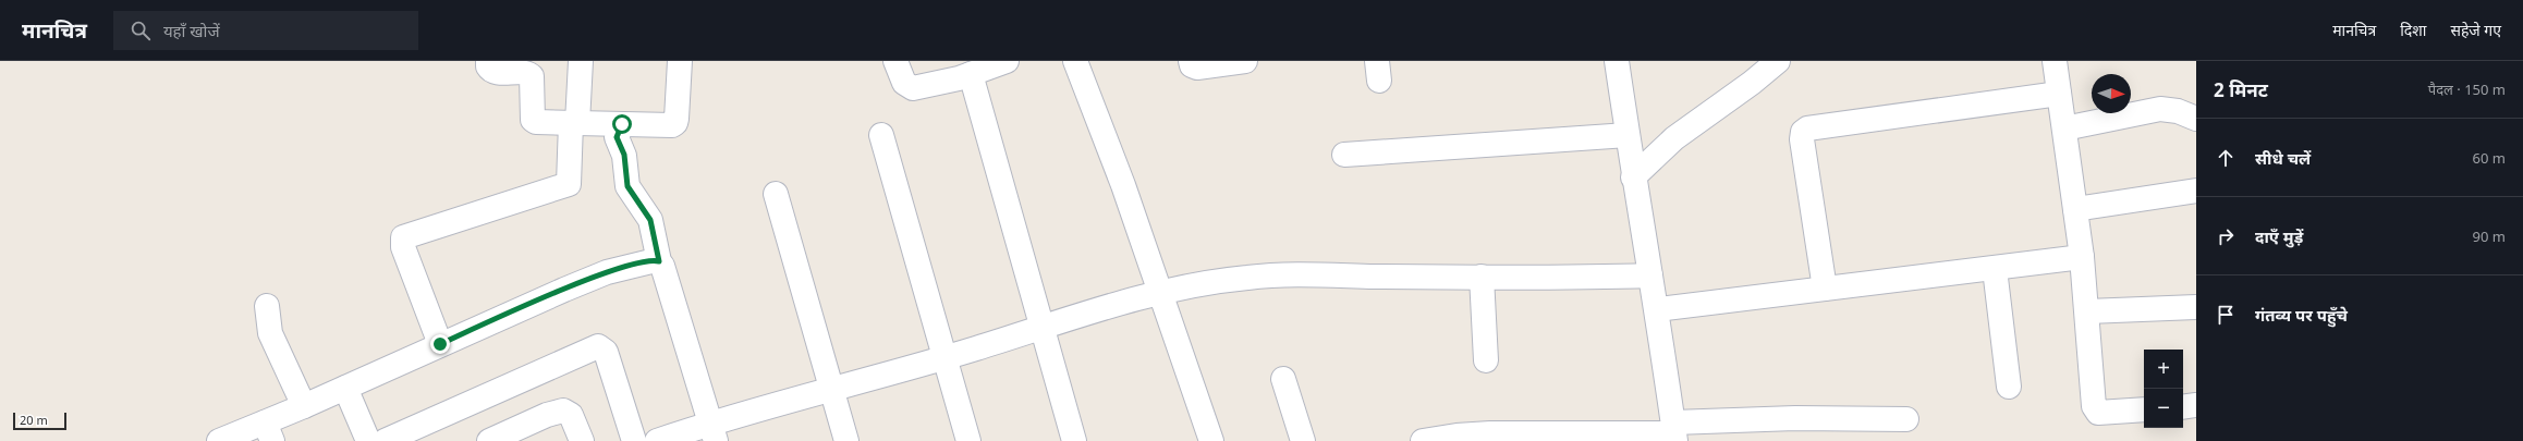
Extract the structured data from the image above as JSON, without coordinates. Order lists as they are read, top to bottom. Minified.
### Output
{"scale_bar":"20 m","north":"right","page":{"header":"मानचित्र","search":"यहाँ खोजें","nav":["मानचित्र","दिशा","सहेजे गए"],"heading":["2 मिनट","पैदल · 150 m"],"list":[["सीधे चलें","60 m"],["दाएँ मुड़ें","90 m"],"गंतव्य पर पहुँचे"],"map_buttons":["+","−"],"scale":"20 m"}}
